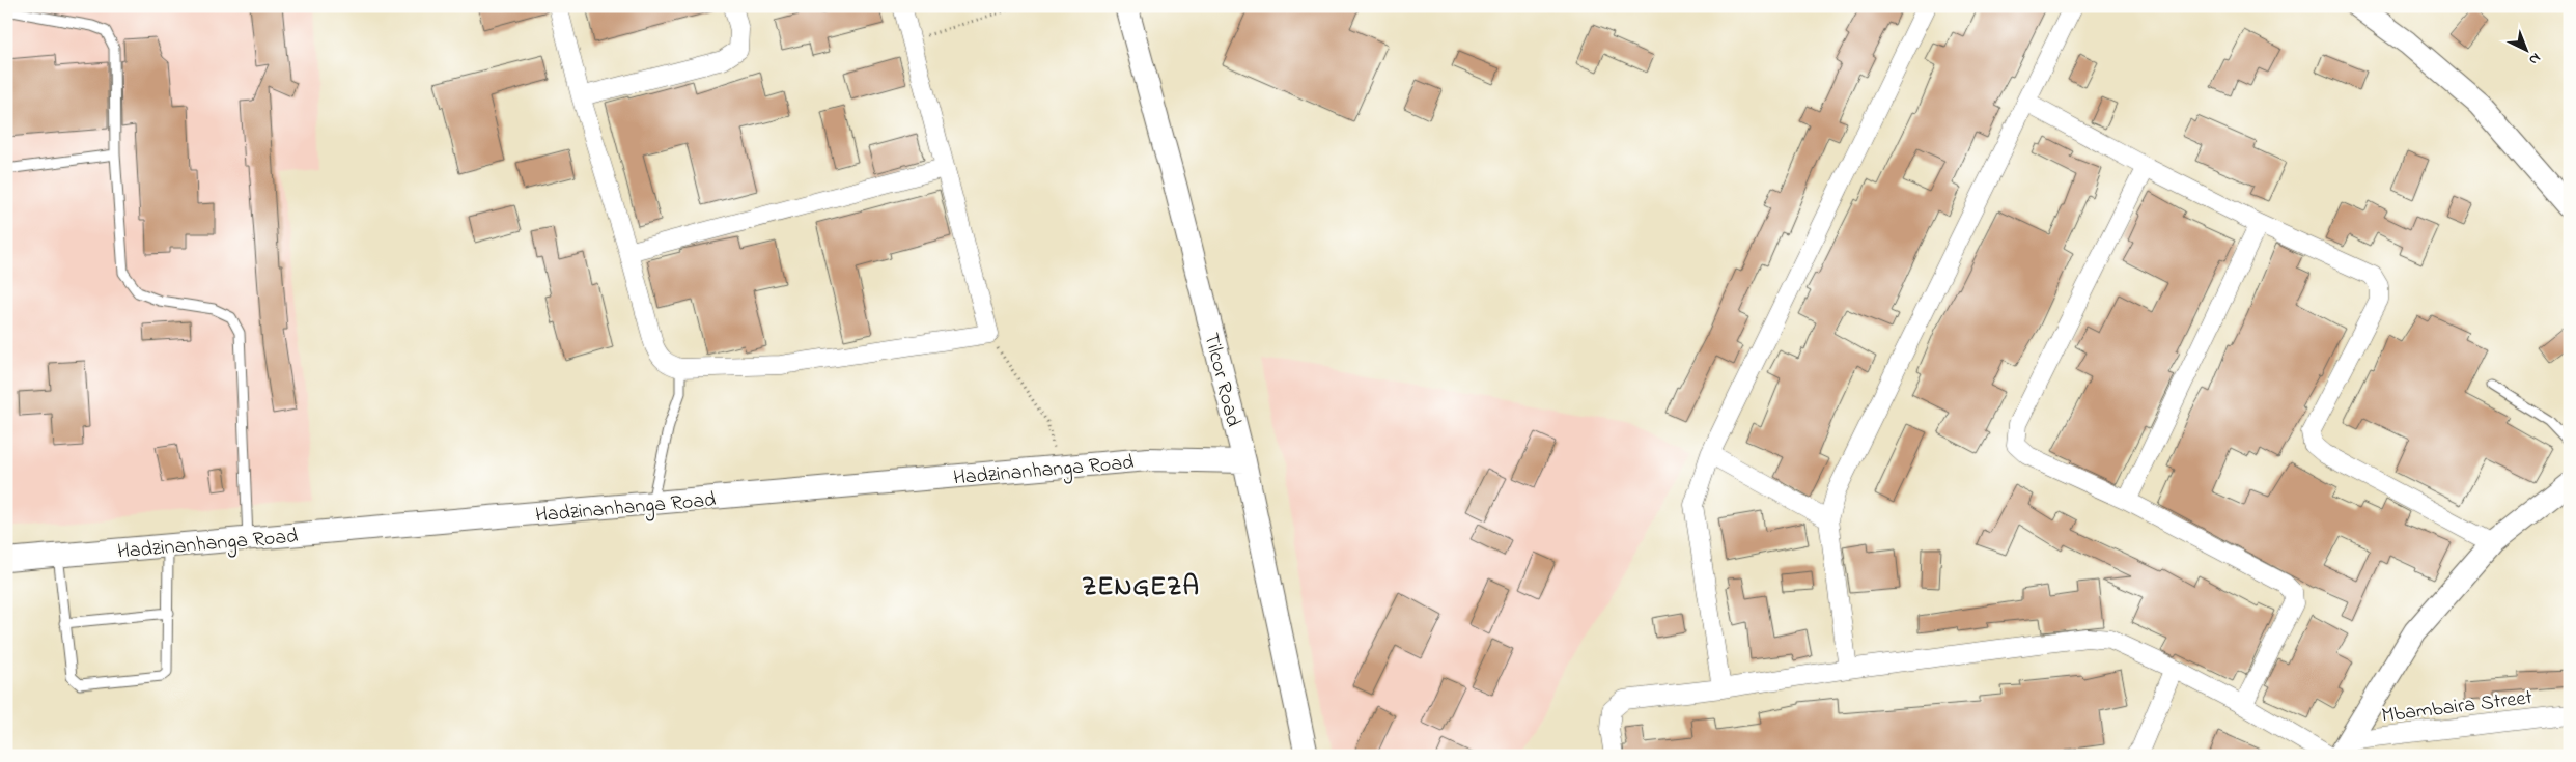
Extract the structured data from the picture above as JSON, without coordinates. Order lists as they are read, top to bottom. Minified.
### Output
{"streets":{"street":["Tilcor Road","Hadzinanhanga Road","Mbambaira Street"]},"crossings":[["Tilcor Road","Hadzinanhanga Road"]],"districts":["ZENGEZA"],"north":"bottom right"}
